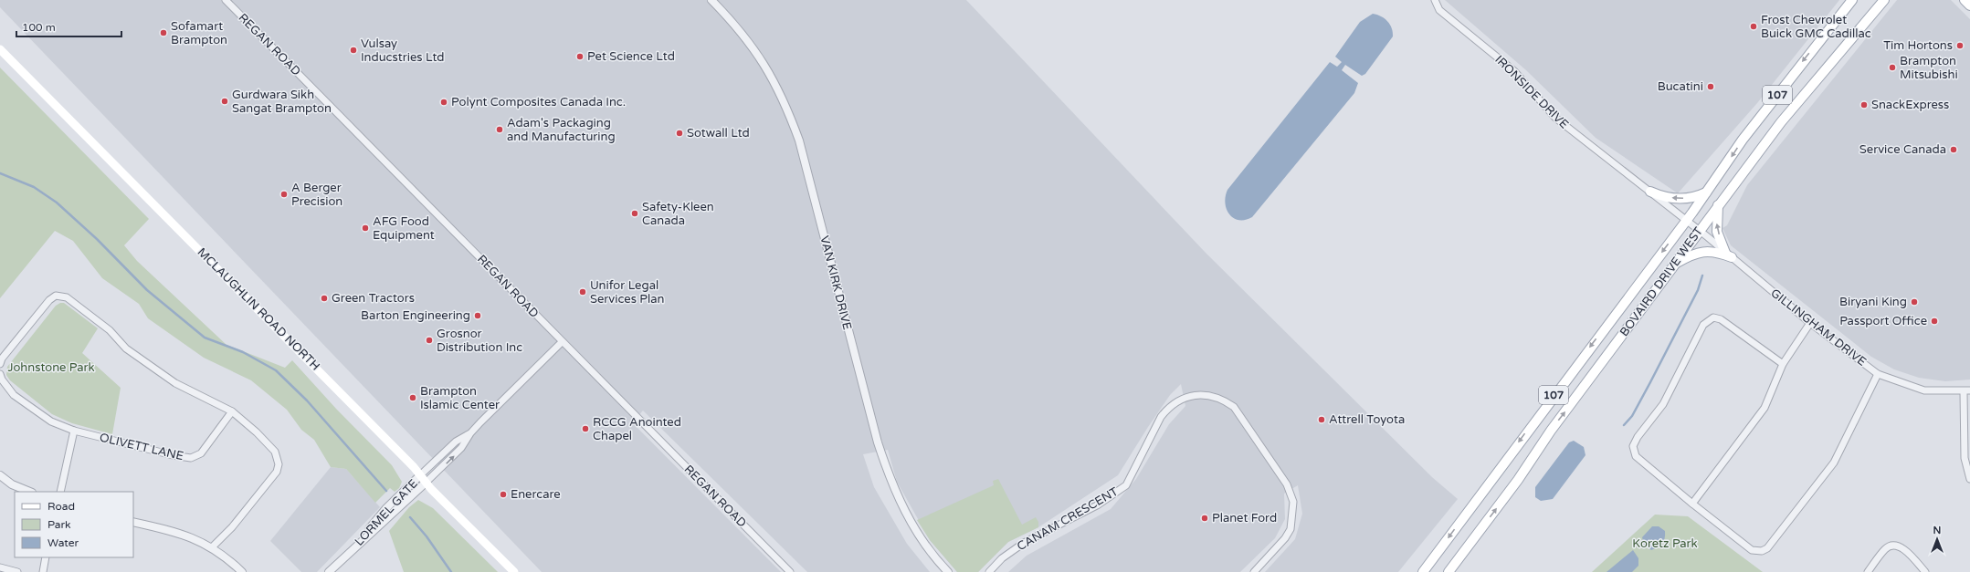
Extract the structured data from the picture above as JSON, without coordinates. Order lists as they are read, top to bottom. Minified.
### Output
{"streets":{"main road":["107","BOVAIRD DRIVE WEST","MCLAUGHLIN ROAD NORTH"],"street":["REGAN ROAD","IRONSIDE DRIVE","VAN KIRK DRIVE","GILLINGHAM DRIVE","OLIVETT LANE","LORMEL GATE","CANAM CRESCENT"]},"crossings":[["IRONSIDE DRIVE","BOVAIRD DRIVE WEST"],["IRONSIDE DRIVE","GILLINGHAM DRIVE"],["BOVAIRD DRIVE WEST","GILLINGHAM DRIVE"],["MCLAUGHLIN ROAD NORTH","LORMEL GATE"]],"parks":["Johnstone Park","Koretz Park"],"places":["Frost Chevrolet Buick GMC Cadillac","Sofamart Brampton","Tim Hortons","Vulsay Inducstries Ltd","Pet Science Ltd","Brampton Mitsubishi","Bucatini","Gurdwara Sikh Sangat Brampton","Polynt Composites Canada Inc.","SnackExpress","Adam's Packaging and Manufacturing","Sotwall Ltd","Service Canada","A Berger Precision","Safety-Kleen Canada","AFG Food Equipment","Unifor Legal Services Plan","Green Tractors","Biryani King","Barton Engineering","Passport Office","Grosnor Distribution Inc","Brampton Islamic Center","Attrell Toyota","RCCG Anointed Chapel","Enercare","Planet Ford"],"legend":["Road","Park","Water"],"scale_bar":"100 m","north":"top"}
